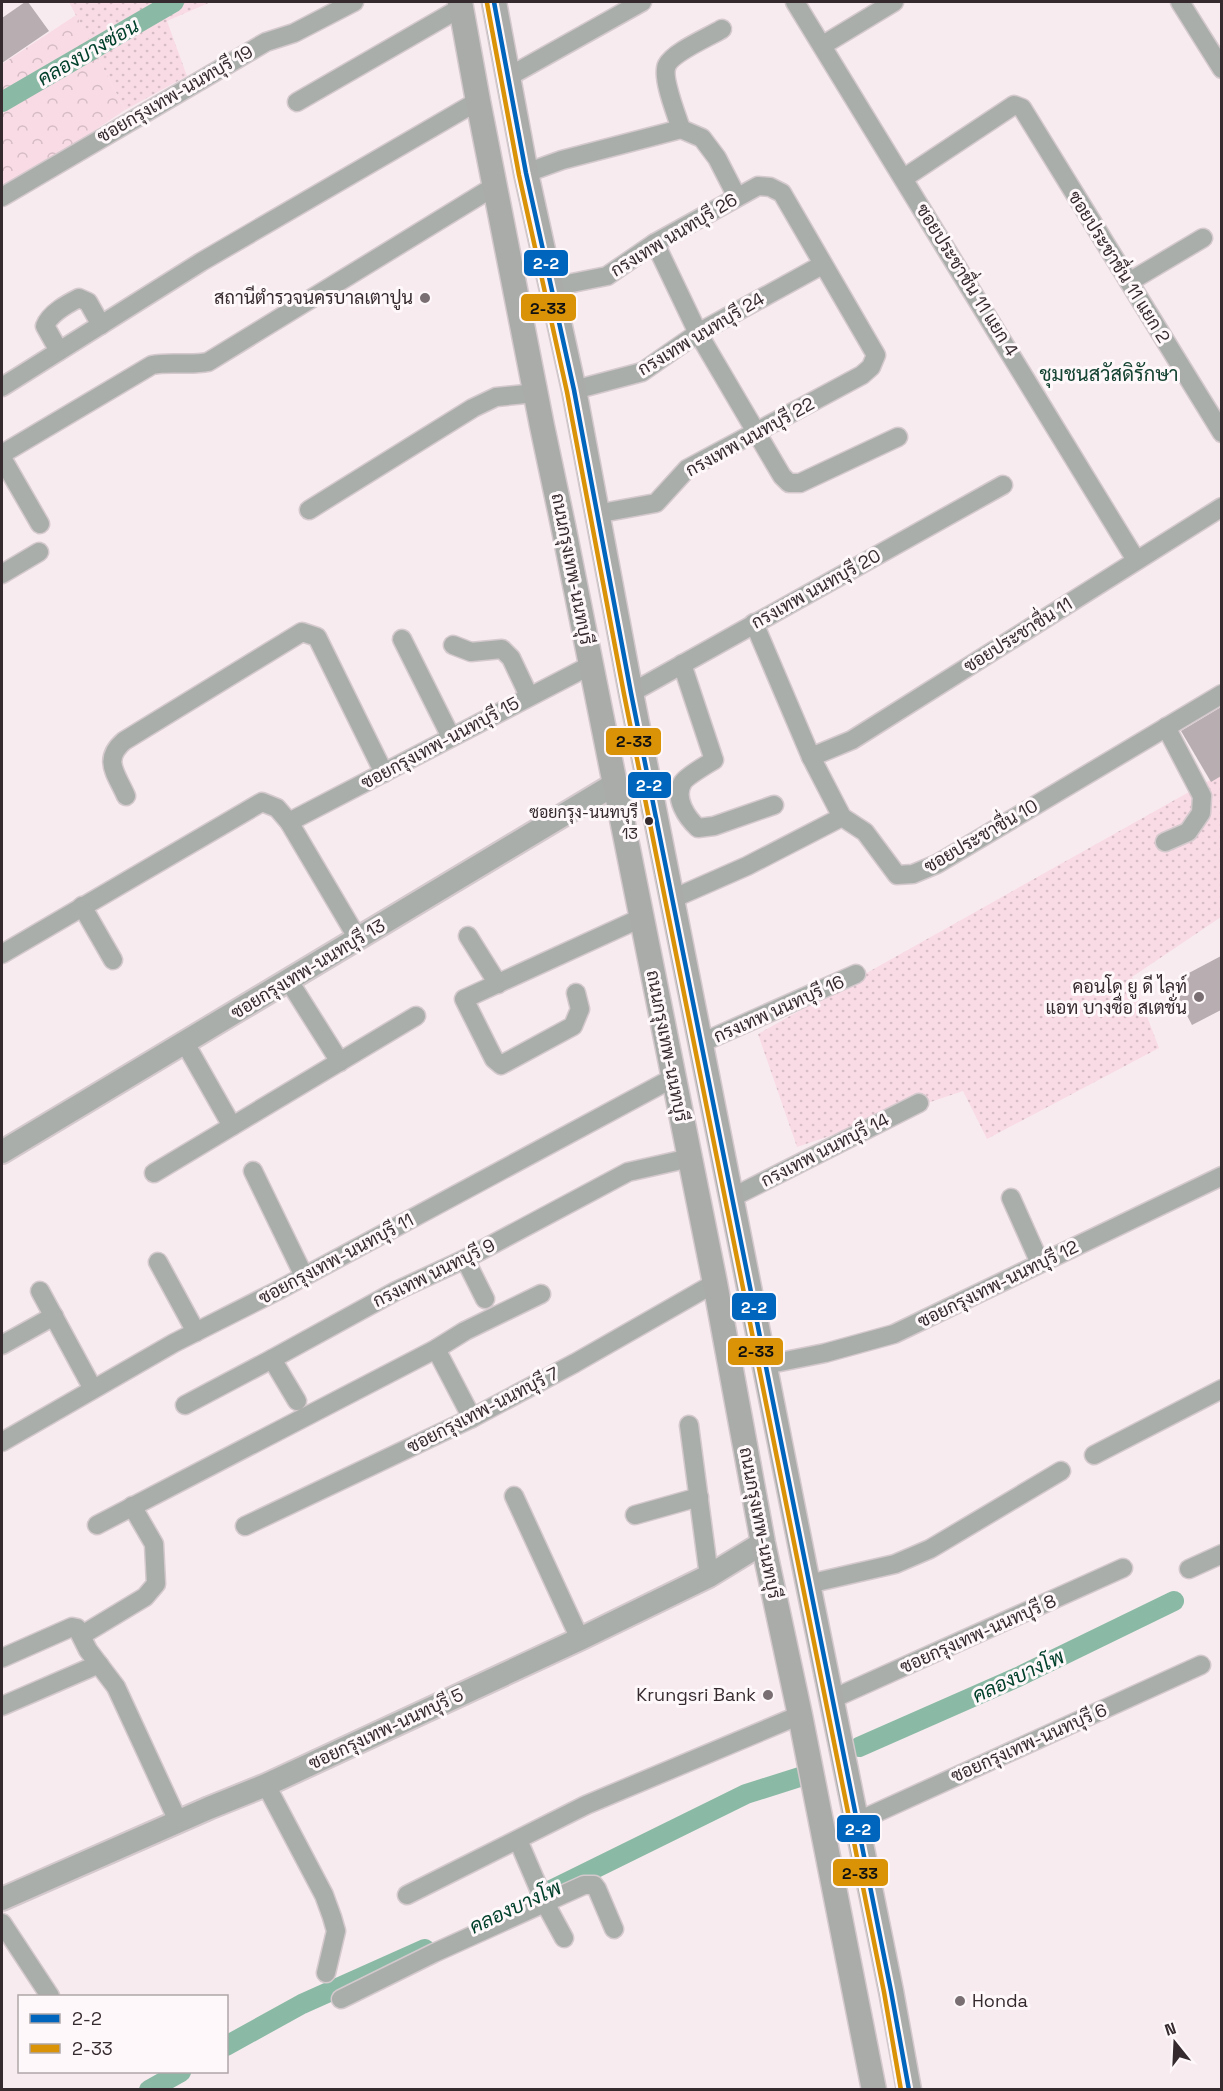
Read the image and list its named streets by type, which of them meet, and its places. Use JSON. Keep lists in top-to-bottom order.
{
  "streets": {
    "main road": ["ถนนกรุงเทพ-นนทบุรี"],
    "street": [
      "ซอยกรุงเทพ-นนทบุรี 19",
      "กรงเทพ นนทบุรี 26",
      "ซอยประชาชื่น 11 แยก 2",
      "ซอยประชาชื่น 11 แยก 4",
      "กรงเทพ นนทบุรี 24",
      "กรงเทพ นนทบุรี 22",
      "กรงเทพ นนทบุรี 20",
      "ซอยประชาชื่น 11",
      "ซอยกรุงเทพ-นนทบุรี 15",
      "ซอยประชาชื่น 10",
      "ซอยกรุงเทพ-นนทบุรี 13",
      "กรงเทพ นนทบุรี 16",
      "กรงเทพ นนทบุรี 14",
      "ซอยกรุงเทพ-นนทบุรี 11",
      "กรงเทพ นนทบุรี 9",
      "ซอยกรุงเทพ-นนทบุรี 12",
      "ซอยกรุงเทพ-นนทบุรี 7",
      "ซอยกรุงเทพ-นนทบุรี 8",
      "ซอยกรุงเทพ-นนทบุรี 5",
      "ซอยกรุงเทพ-นนทบุรี 6"
    ]
  },
  "crossings": [
    ["กรงเทพ นนทบุรี 26", "กรงเทพ นนทบุรี 24"],
    ["กรงเทพ นนทบุรี 26", "กรงเทพ นนทบุรี 22"],
    ["กรงเทพ นนทบุรี 26", "ถนนกรุงเทพ-นนทบุรี"],
    ["ซอยประชาชื่น 11 แยก 2", "ซอยประชาชื่น 11 แยก 4"],
    ["ซอยประชาชื่น 11 แยก 4", "ซอยประชาชื่น 11"],
    ["กรงเทพ นนทบุรี 24", "กรงเทพ นนทบุรี 22"],
    ["กรงเทพ นนทบุรี 24", "ถนนกรุงเทพ-นนทบุรี"],
    ["กรงเทพ นนทบุรี 22", "ถนนกรุงเทพ-นนทบุรี"],
    ["ถนนกรุงเทพ-นนทบุรี", "กรงเทพ นนทบุรี 20"],
    ["ถนนกรุงเทพ-นนทบุรี", "ซอยกรุงเทพ-นนทบุรี 15"],
    ["ถนนกรุงเทพ-นนทบุรี", "ซอยกรุงเทพ-นนทบุรี 13"],
    ["ถนนกรุงเทพ-นนทบุรี", "กรงเทพ นนทบุรี 16"],
    ["ถนนกรุงเทพ-นนทบุรี", "กรงเทพ นนทบุรี 14"],
    ["ถนนกรุงเทพ-นนทบุรี", "ซอยกรุงเทพ-นนทบุรี 11"],
    ["ถนนกรุงเทพ-นนทบุรี", "กรงเทพ นนทบุรี 9"],
    ["ถนนกรุงเทพ-นนทบุรี", "ซอยกรุงเทพ-นนทบุรี 12"],
    ["ถนนกรุงเทพ-นนทบุรี", "ซอยกรุงเทพ-นนทบุรี 7"],
    ["ถนนกรุงเทพ-นนทบุรี", "ซอยกรุงเทพ-นนทบุรี 8"],
    ["ถนนกรุงเทพ-นนทบุรี", "ซอยกรุงเทพ-นนทบุรี 5"],
    ["ถนนกรุงเทพ-นนทบุรี", "ซอยกรุงเทพ-นนทบุรี 6"],
    ["กรงเทพ นนทบุรี 20", "ซอยประชาชื่น 10"],
    ["ซอยประชาชื่น 11", "ซอยประชาชื่น 10"]
  ],
  "districts": ["ชุมชนสวัสดิรักษา"],
  "water": ["คลองบางซ่อน", "คลองบางโพ"],
  "places": [
    "สถานีตำรวจนครบาลเตาปูน",
    "ซอยกรุง-นนทบุรี 13",
    "คอนโด ยู ดี ไลท์ แอท บางซื่อ สเตชั่น",
    "Krungsri Bank",
    "Honda"
  ],
  "lines": ["transit line 2-2", "transit line 2-33"],
  "legend": ["2-2", "2-33"],
  "north": "top"
}
